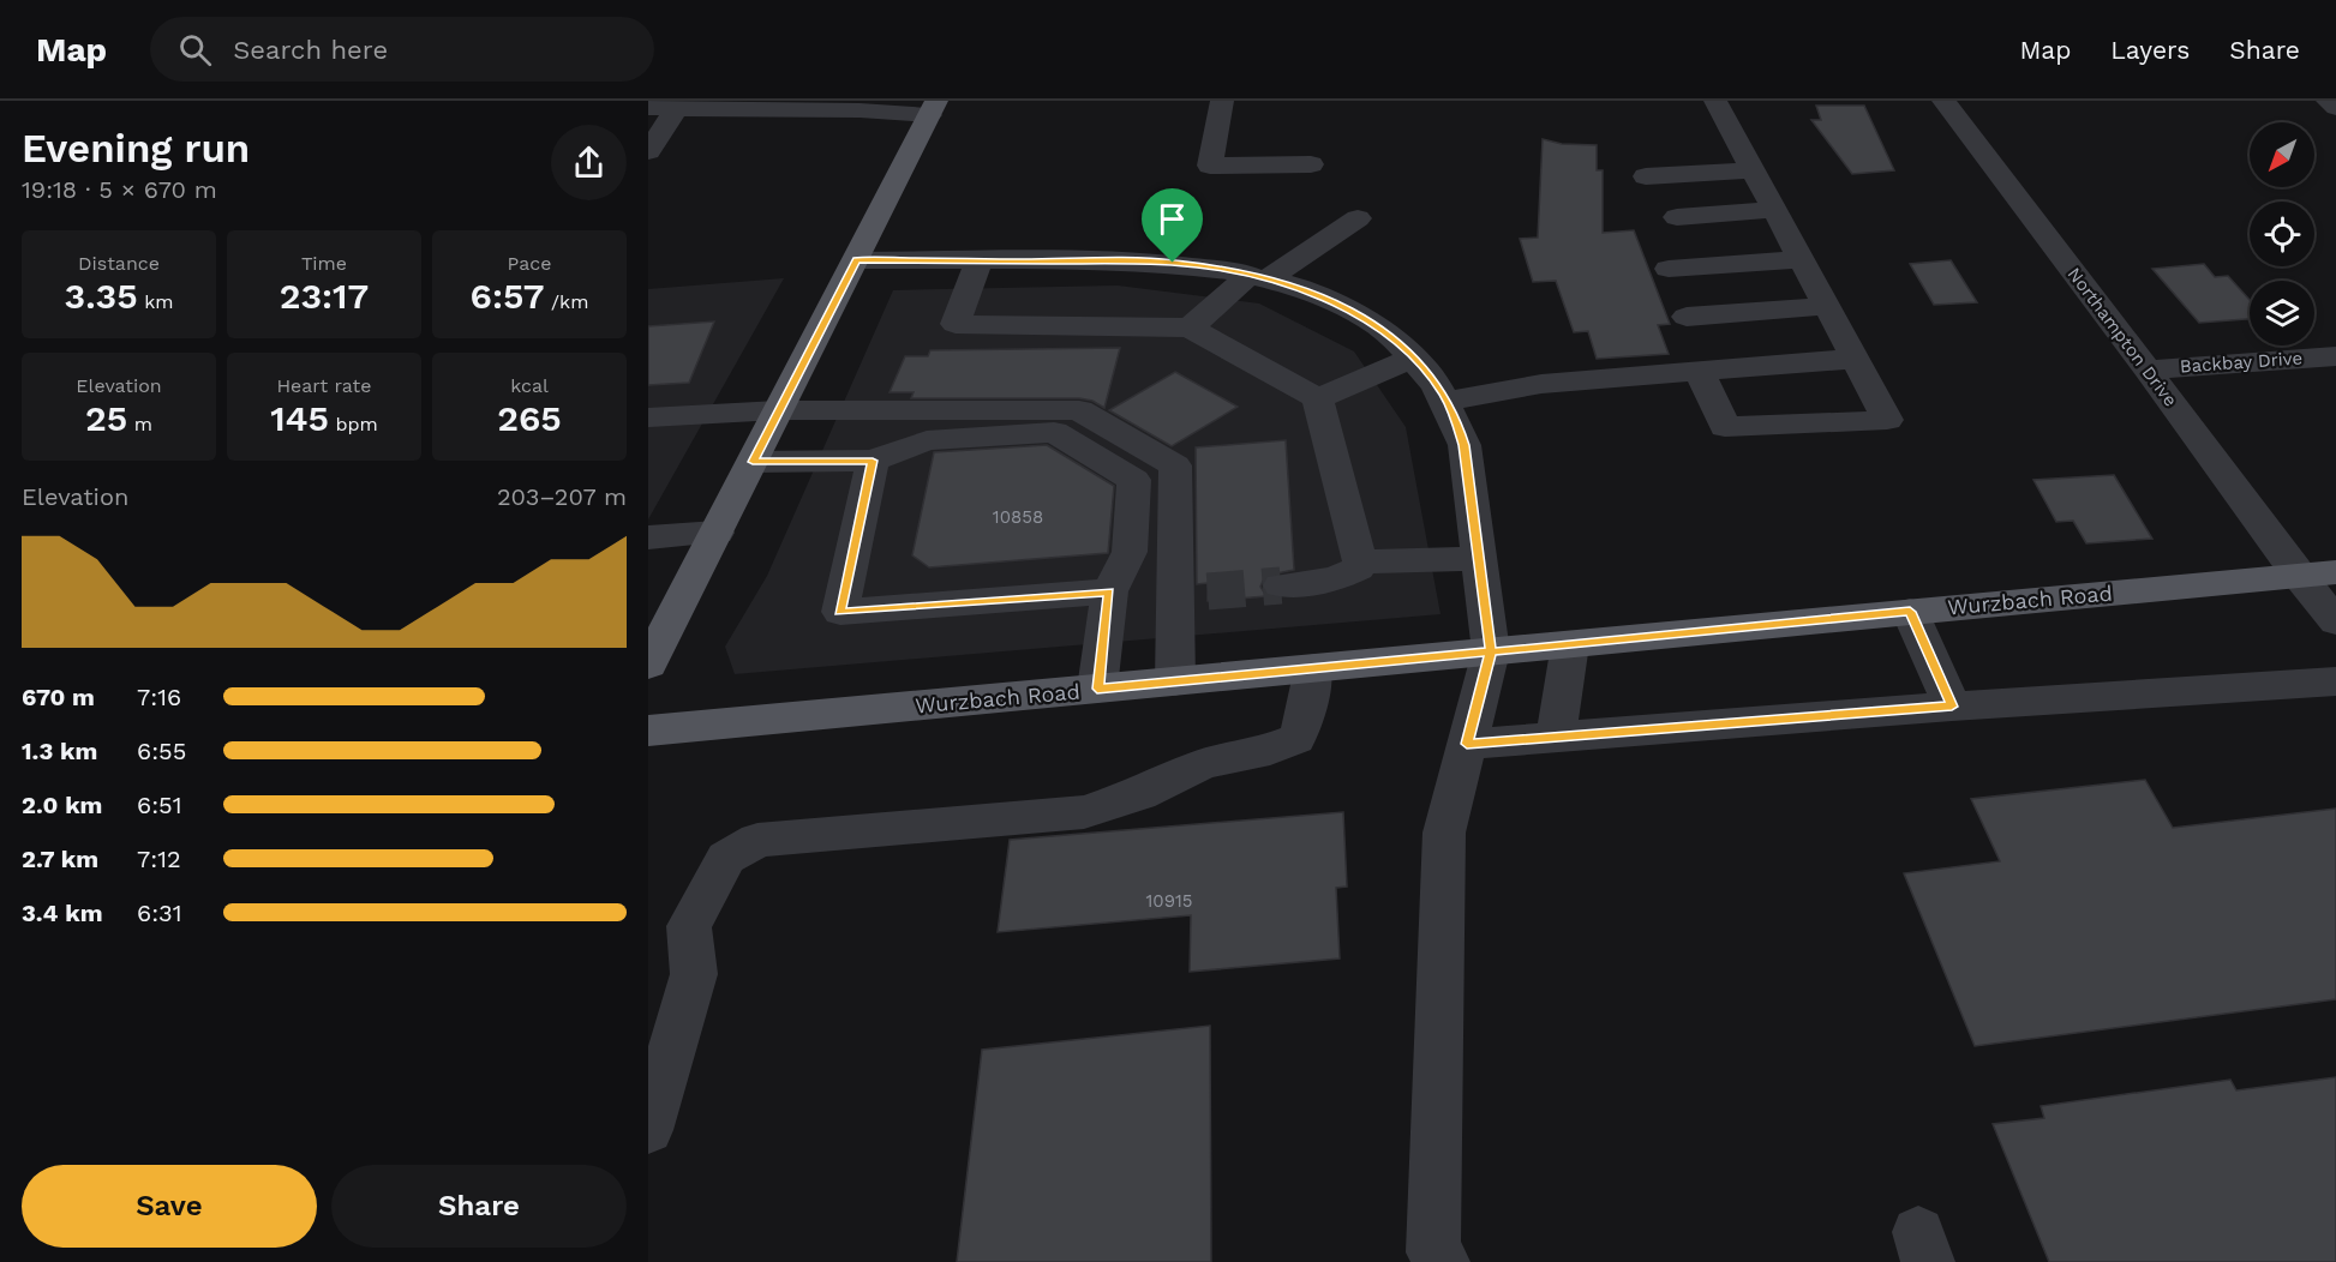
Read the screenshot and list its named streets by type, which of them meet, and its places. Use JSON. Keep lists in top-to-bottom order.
{
  "streets": {
    "main road": ["Wurzbach Road"],
    "street": ["Northampton Drive", "Backbay Drive"]
  },
  "crossings": [
    ["Northampton Drive", "Backbay Drive"],
    ["Northampton Drive", "Wurzbach Road"]
  ],
  "house_numbers": ["10858", "10915"],
  "north": "bottom left",
  "page": {
    "header": "Map",
    "search": "Search here",
    "nav": ["Map", "Layers", "Share"],
    "heading": ["Evening run", "19:18 · 5 × 670 m"],
    "stats": [
      ["Distance", "3.35 km"],
      ["Time", "23:17"],
      ["Pace", "6:57 /km"],
      ["Elevation", "25 m"],
      ["Heart rate", "145 bpm"],
      ["kcal", "265"]
    ],
    "chart": ["Elevation", "203–207 m"],
    "list": [
      {
        "name": "670 m",
        "note": "7:16"
      },
      {
        "name": "1.3 km",
        "note": "6:55"
      },
      {
        "name": "2.0 km",
        "note": "6:51"
      },
      {
        "name": "2.7 km",
        "note": "7:12"
      },
      {
        "name": "3.4 km",
        "note": "6:31"
      }
    ],
    "buttons": ["Save", "Share"]
  }
}
